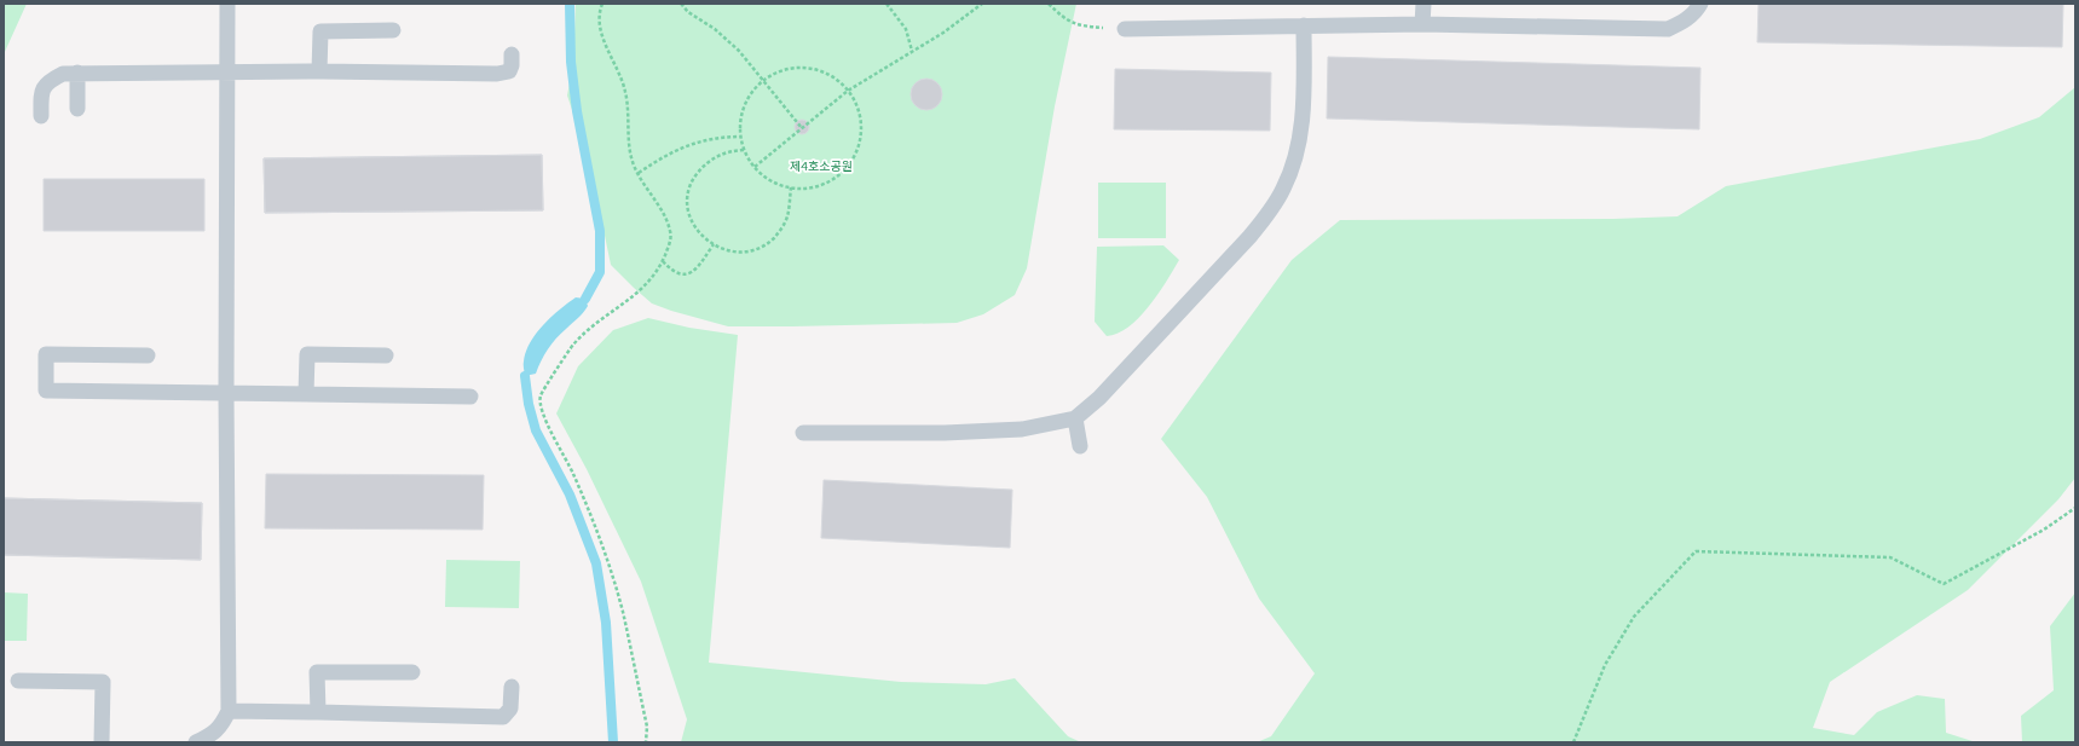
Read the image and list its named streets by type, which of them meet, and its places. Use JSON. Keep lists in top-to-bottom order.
{
  "parks": ["제4호소공원"]
}
